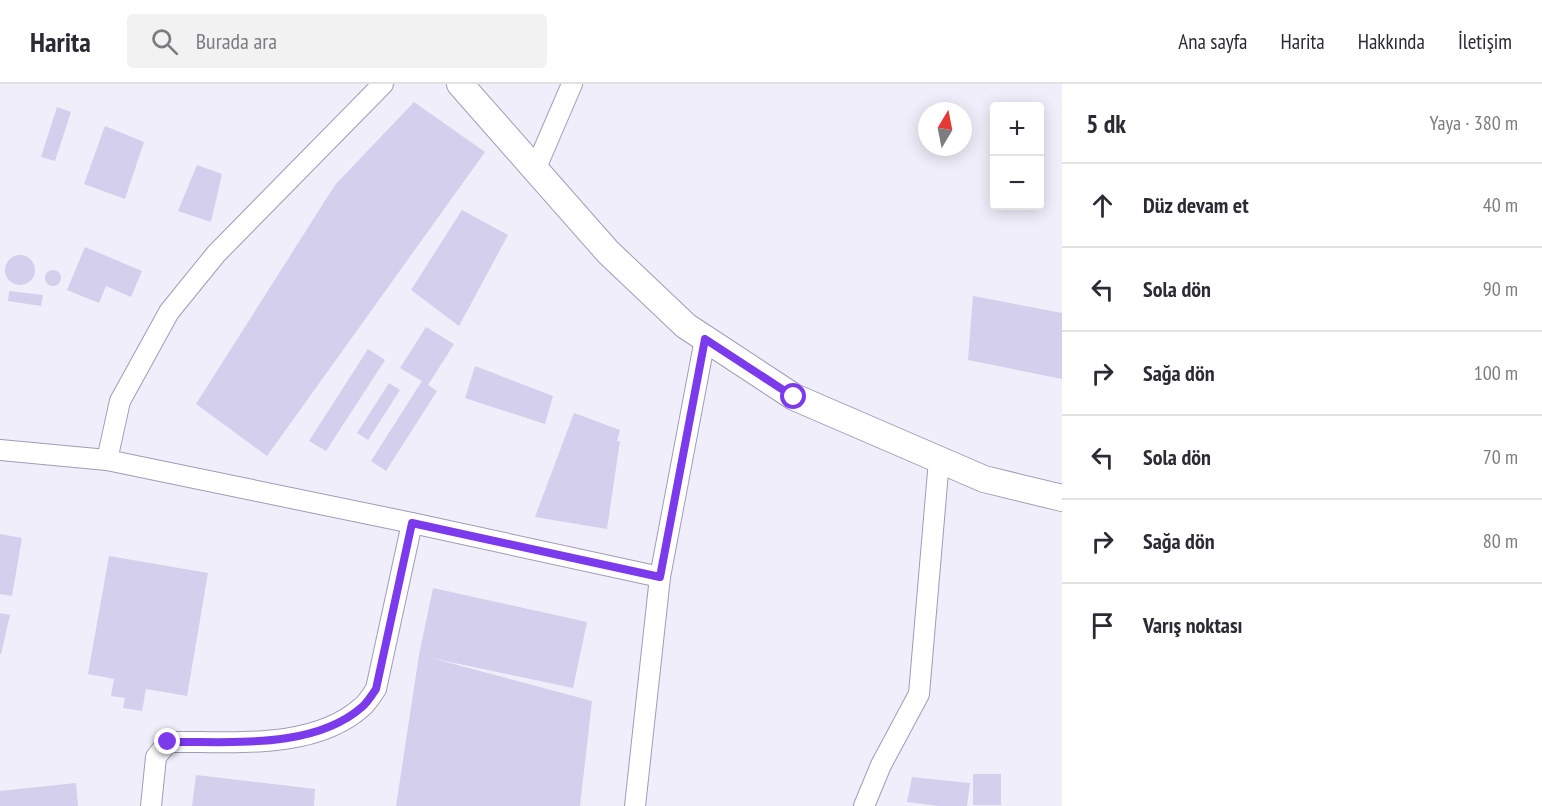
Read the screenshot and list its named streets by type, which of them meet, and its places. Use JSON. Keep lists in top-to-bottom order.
{
  "north": "top",
  "page": {
    "header": "Harita",
    "search": "Burada ara",
    "nav": [
      "Ana sayfa",
      "Harita",
      "Hakkında",
      "İletişim"
    ],
    "heading": ["5 dk", "Yaya · 380 m"],
    "map_buttons": ["+", "−"],
    "list": [
      ["Düz devam et", "40 m"],
      ["Sola dön", "90 m"],
      ["Sağa dön", "100 m"],
      ["Sola dön", "70 m"],
      ["Sağa dön", "80 m"],
      "Varış noktası"
    ]
  }
}
